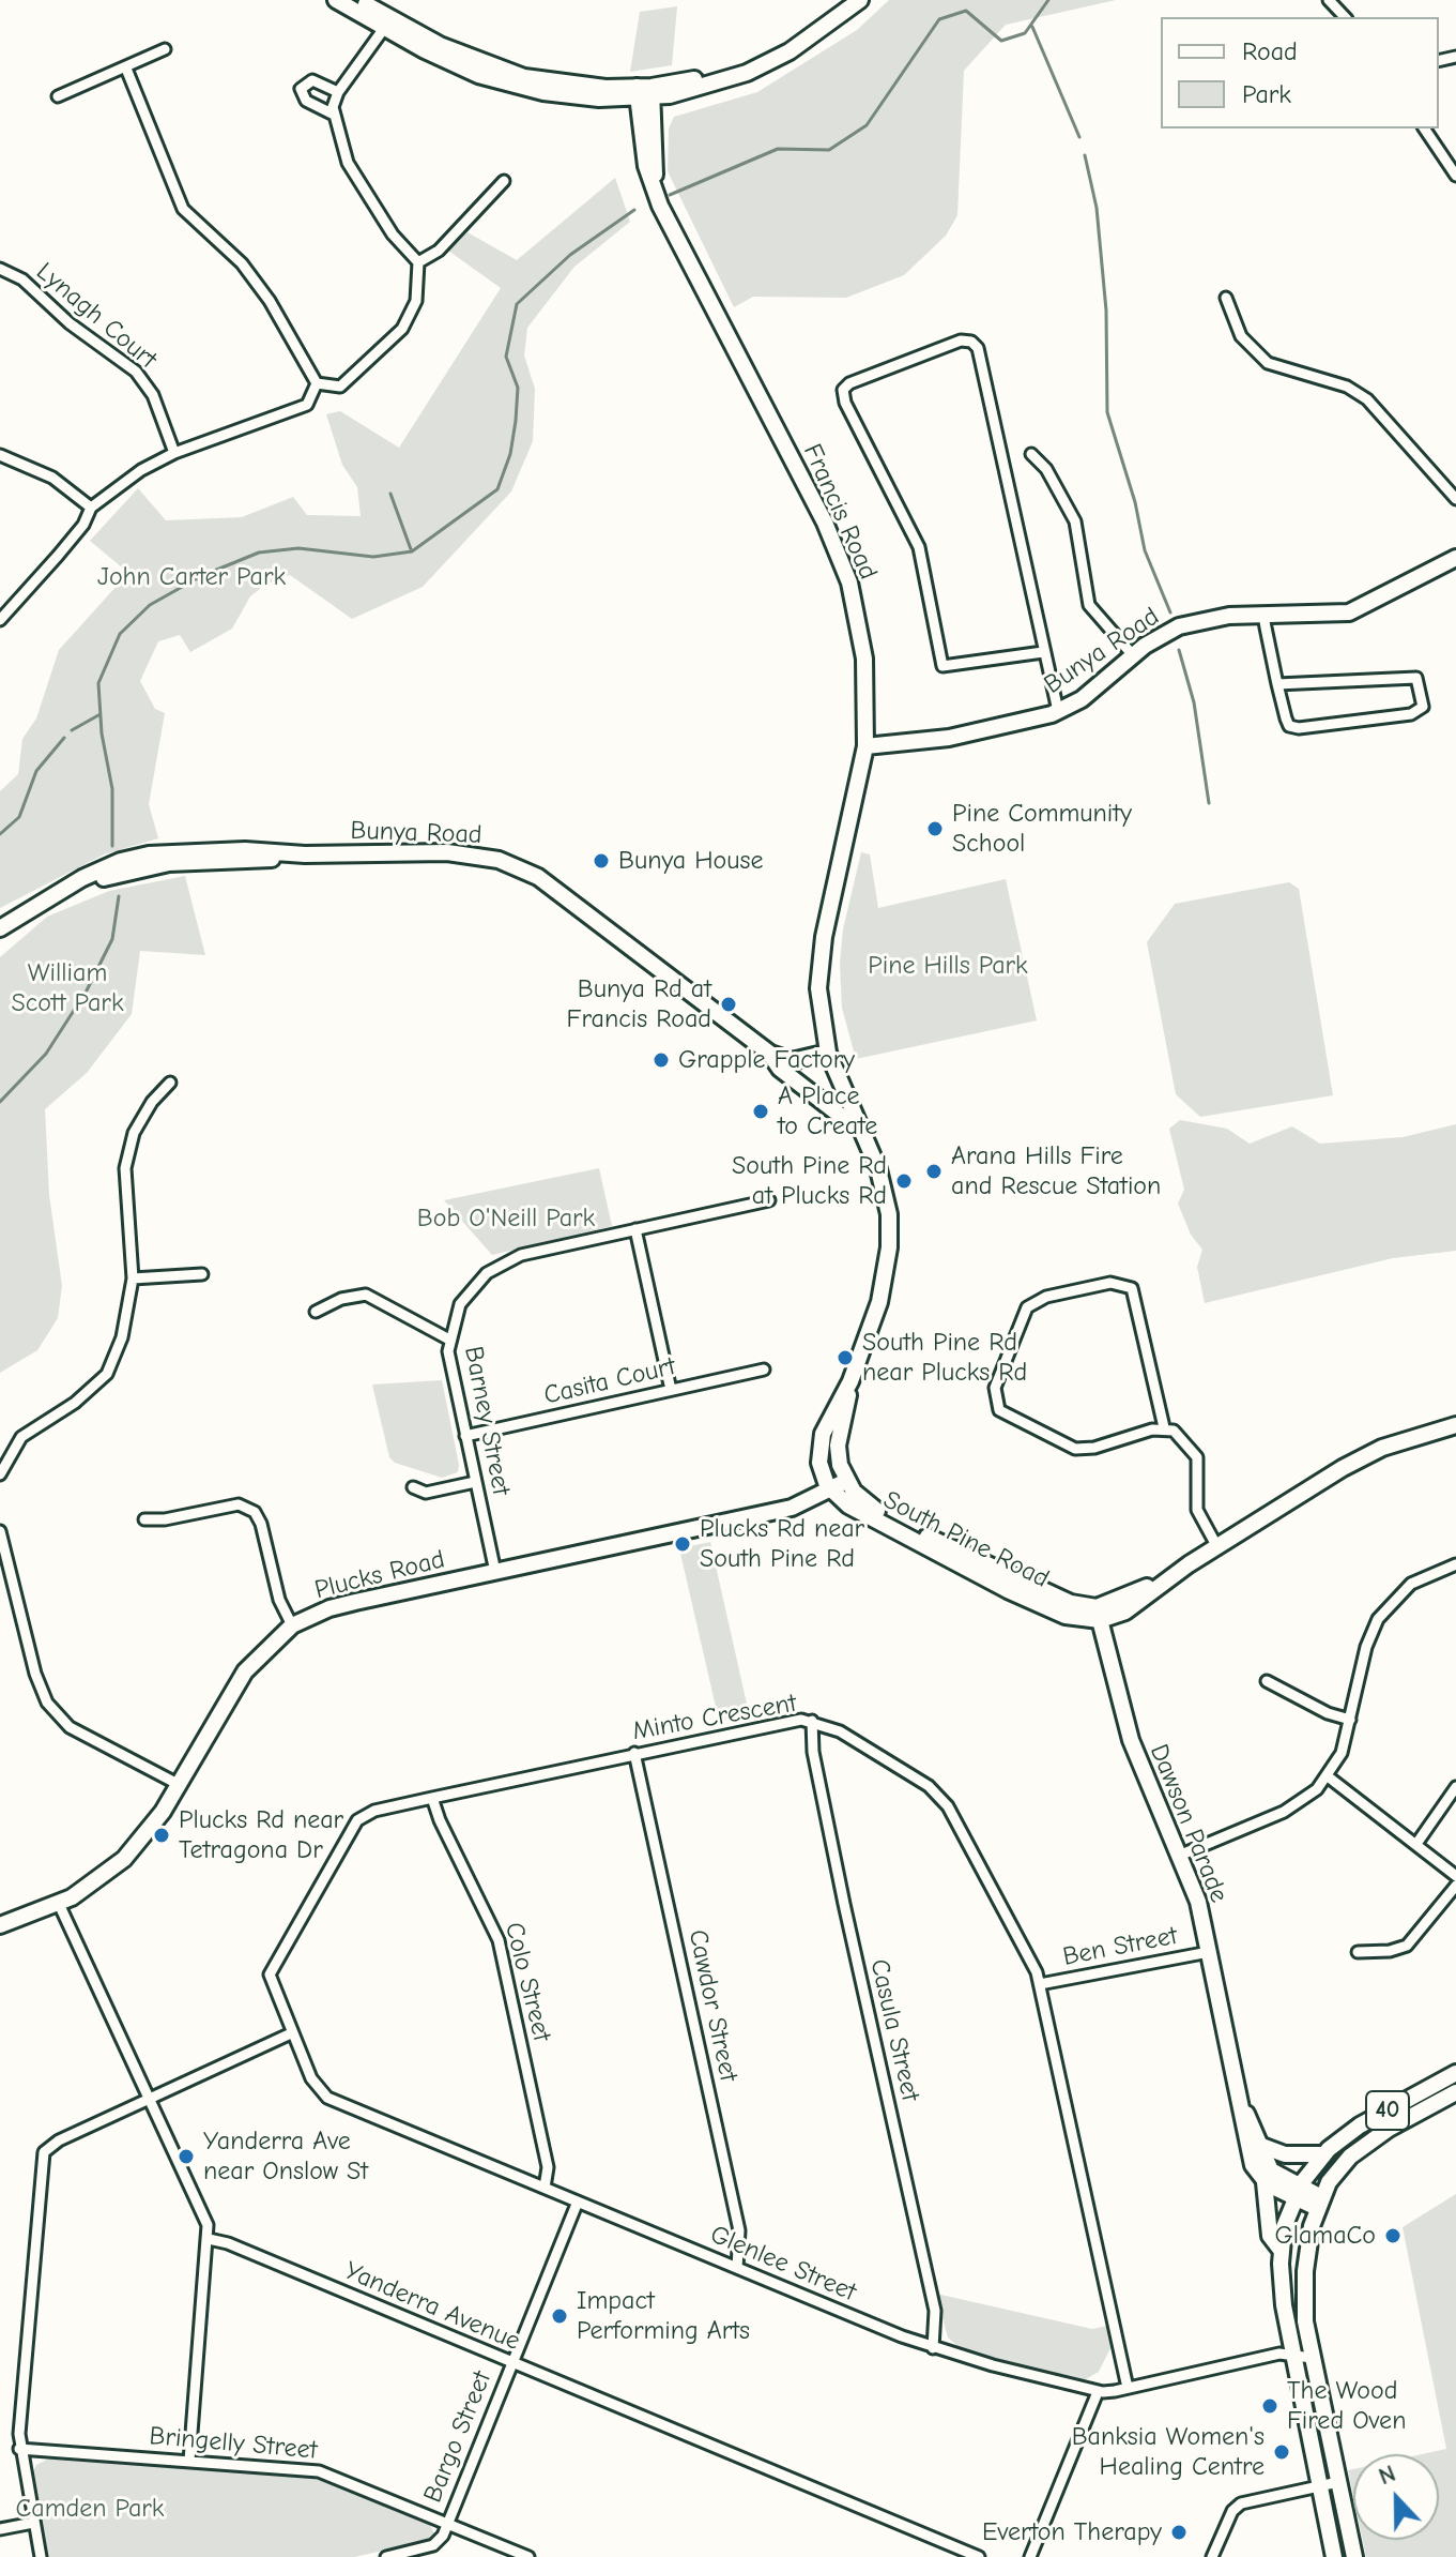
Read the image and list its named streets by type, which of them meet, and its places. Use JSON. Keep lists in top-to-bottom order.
{
  "streets": {
    "street": [
      "Lynagh Court",
      "Francis Road",
      "Bunya Road",
      "Casita Court",
      "Barney Street",
      "South Pine Road",
      "Plucks Road",
      "Minto Crescent",
      "Dawson Parade",
      "Ben Street",
      "Colo Street",
      "Cawdor Street",
      "Casula Street",
      "40",
      "Glenlee Street",
      "Yanderra Avenue",
      "Bargo Street",
      "Bringelly Street"
    ]
  },
  "crossings": [
    ["Francis Road", "Bunya Road"],
    ["Casita Court", "Barney Street"],
    ["Barney Street", "Plucks Road"],
    ["South Pine Road", "Plucks Road"],
    ["South Pine Road", "Dawson Parade"],
    ["Minto Crescent", "Ben Street"],
    ["Minto Crescent", "Colo Street"],
    ["Minto Crescent", "Cawdor Street"],
    ["Minto Crescent", "Casula Street"],
    ["Minto Crescent", "Glenlee Street"],
    ["Dawson Parade", "Ben Street"],
    ["Dawson Parade", "40"],
    ["Colo Street", "Glenlee Street"],
    ["Cawdor Street", "Glenlee Street"],
    ["Casula Street", "Glenlee Street"],
    ["40", "Glenlee Street"],
    ["Glenlee Street", "Bargo Street"],
    ["Yanderra Avenue", "Bargo Street"],
    ["Bargo Street", "Bringelly Street"]
  ],
  "parks": [
    "John Carter Park",
    "Pine Hills Park",
    "William Scott Park",
    "Bob O'Neill Park",
    "Camden Park"
  ],
  "places": [
    "Pine Community School",
    "Bunya House",
    "Bunya Rd at Francis Road",
    "Grapple Factory",
    "A Place to Create",
    "Arana Hills Fire and Rescue Station",
    "South Pine Rd at Plucks Rd",
    "South Pine Rd near Plucks Rd",
    "Plucks Rd near South Pine Rd",
    "Plucks Rd near Tetragona Dr",
    "Yanderra Ave near Onslow St",
    "GlamaCo",
    "Impact Performing Arts",
    "The Wood Fired Oven",
    "Banksia Women's Healing Centre",
    "Everton Therapy"
  ],
  "legend": ["Road", "Park"],
  "north": "top"
}
